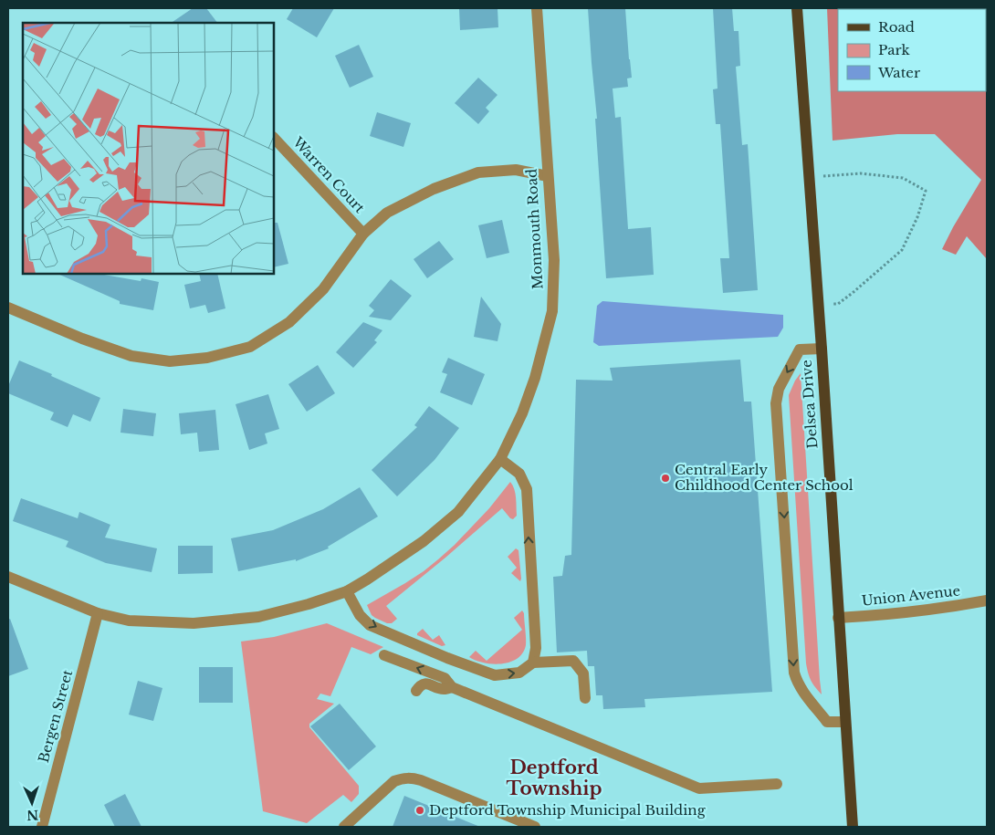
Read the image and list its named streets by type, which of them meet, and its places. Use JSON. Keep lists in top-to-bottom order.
{
  "streets": {
    "main road": ["Delsea Drive"],
    "street": [
      "Warren Court",
      "Monmouth Road",
      "Union Avenue",
      "Bergen Street"
    ]
  },
  "crossings": [
    ["Monmouth Road", "Bergen Street"],
    ["Delsea Drive", "Union Avenue"]
  ],
  "districts": ["Deptford Township"],
  "places": ["Central Early Childhood Center School", "Deptford Township Municipal Building"],
  "legend": ["Road", "Park", "Water"],
  "north": "bottom"
}
